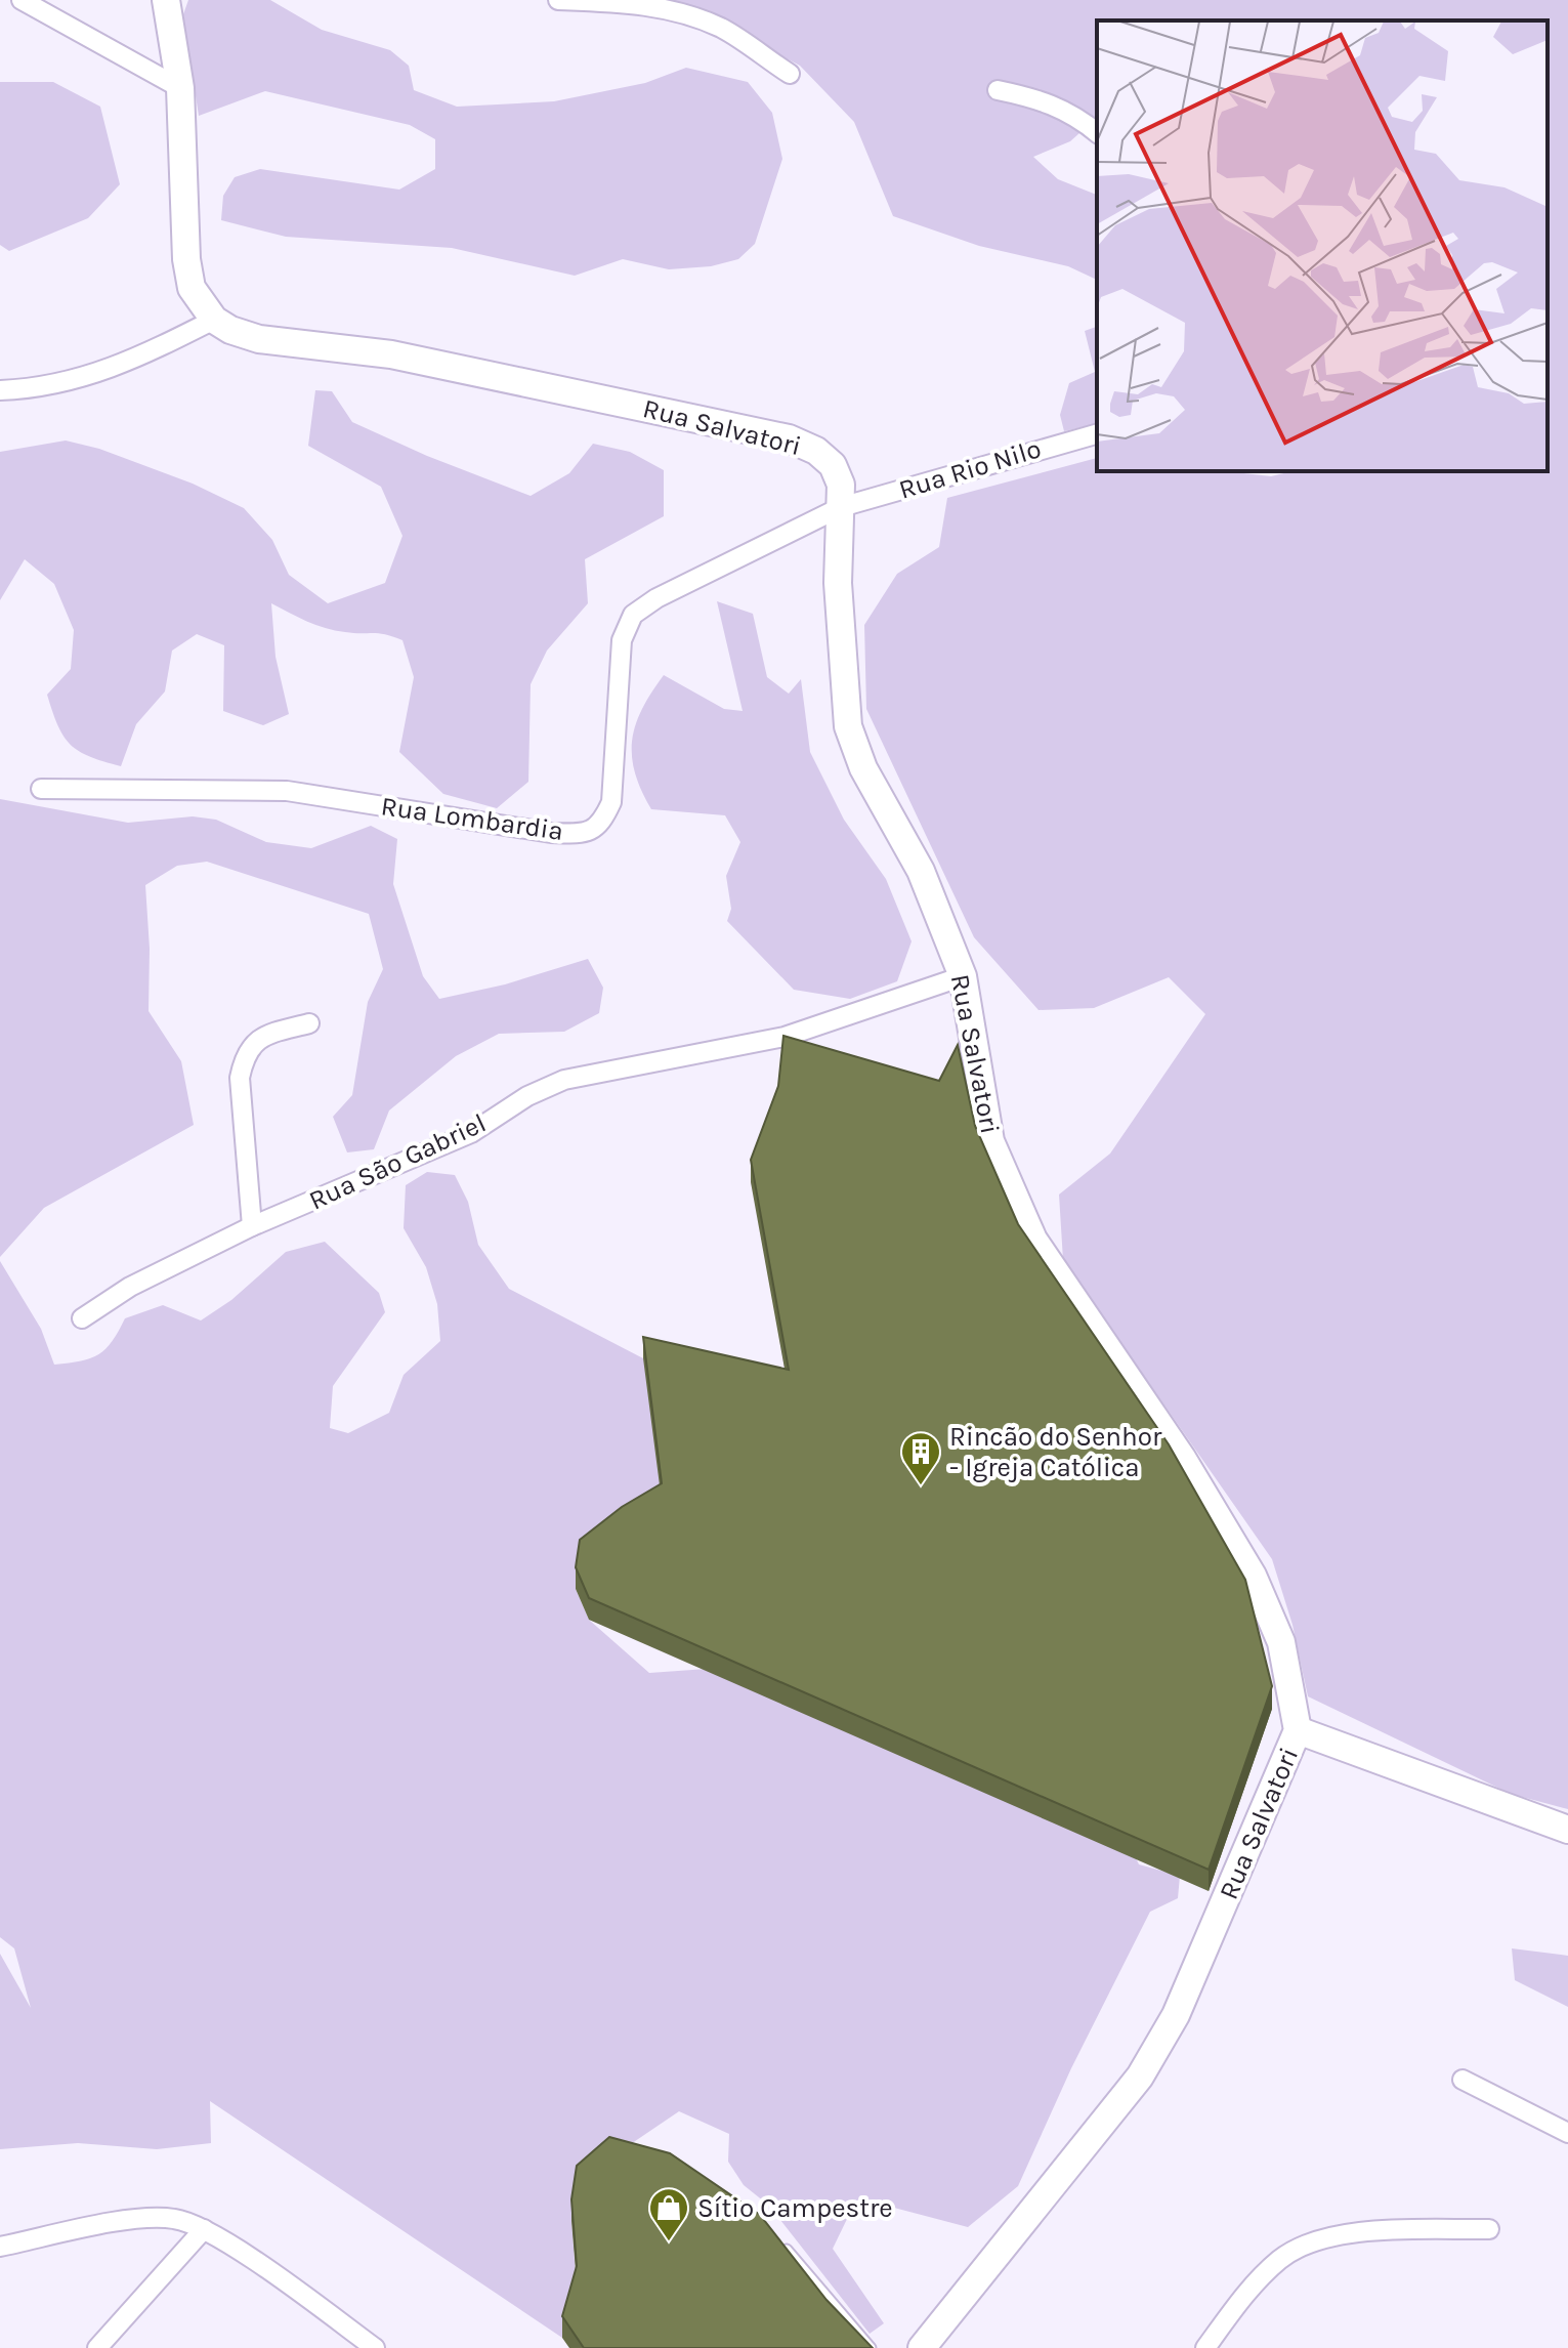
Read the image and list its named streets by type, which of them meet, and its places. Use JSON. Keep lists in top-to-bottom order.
{
  "streets": {
    "street": [
      "Rua Salvatori",
      "Rua Rio Nilo",
      "Rua Lombardia",
      "Rua São Gabriel"
    ]
  },
  "crossings": [
    ["Rua Salvatori", "Rua Rio Nilo"],
    ["Rua Salvatori", "Rua Lombardia"],
    ["Rua Salvatori", "Rua São Gabriel"],
    ["Rua Rio Nilo", "Rua Lombardia"]
  ],
  "places": {
    "building": ["Rincão do Senhor - Igreja Católica"],
    "shop": ["Sítio Campestre"]
  }
}
